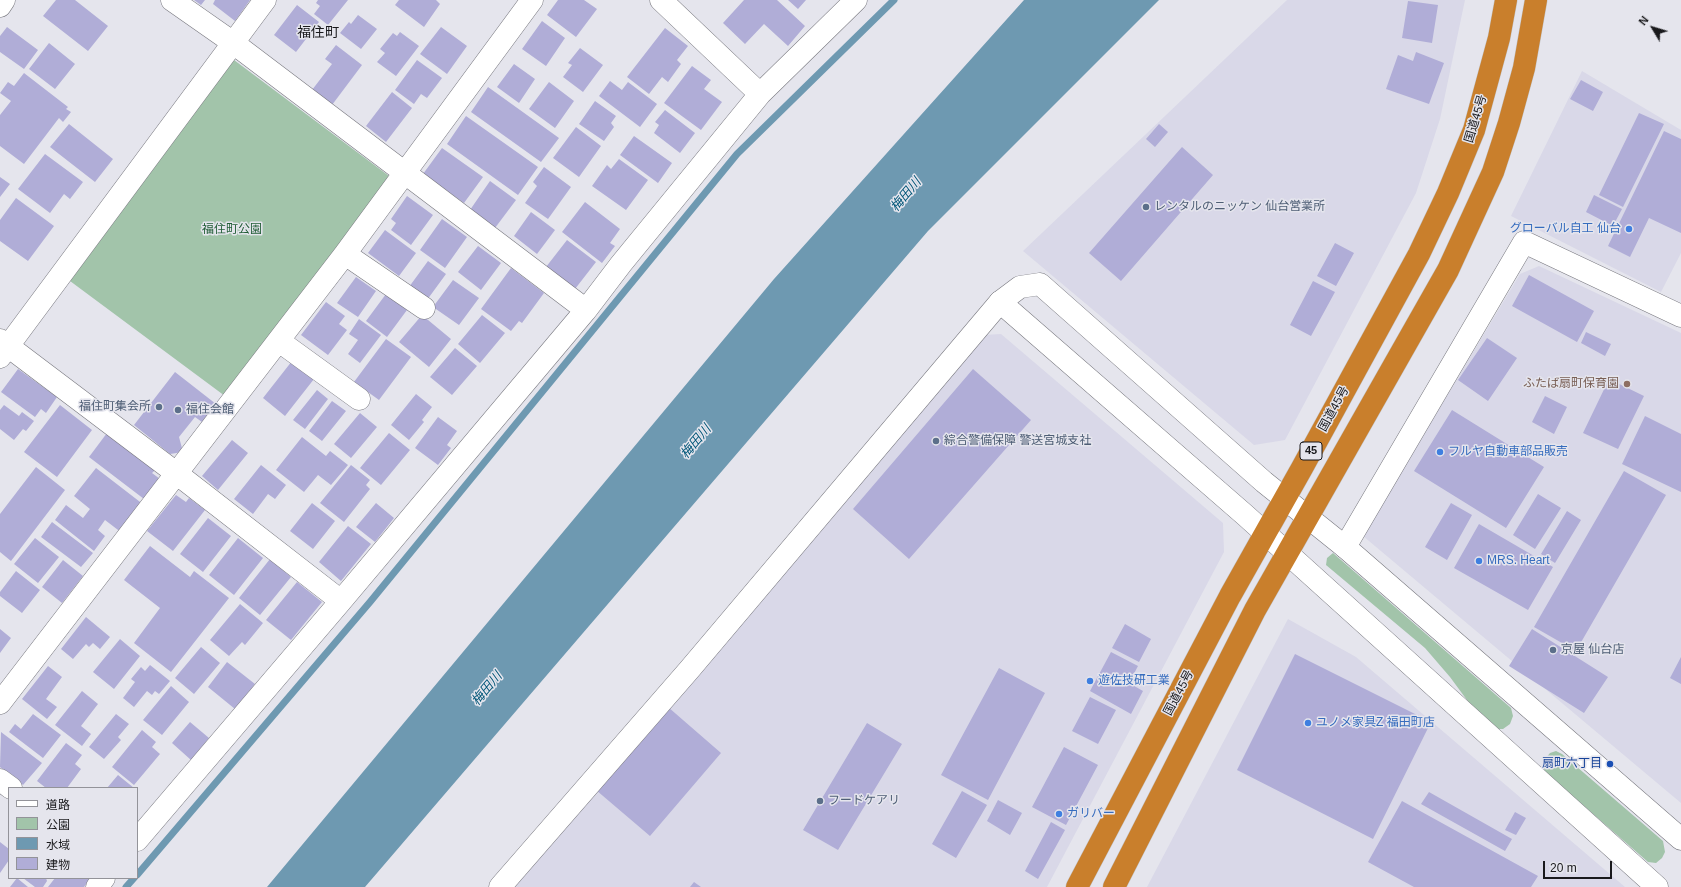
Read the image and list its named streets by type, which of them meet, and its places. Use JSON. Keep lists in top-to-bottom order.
{
  "streets": {
    "highway": ["国道45号", "45"]
  },
  "districts": ["福住町"],
  "water": ["梅田川"],
  "parks": ["福住町公園"],
  "places": [
    "レンタルのニッケン 仙台営業所",
    "グローバル自工 仙台",
    "ふたば扇町保育園",
    "福住町集会所",
    "福住会館",
    "綜合警備保障 警送宮城支社",
    "フルヤ自動車部品販売",
    "MRS. Heart",
    "京屋 仙台店",
    "遊佐技研工業",
    "ユノメ家具Z 福田町店",
    "扇町六丁目",
    "フードケアリ",
    "ガリバー"
  ],
  "legend": [
    "道路",
    "公園",
    "水域",
    "建物"
  ],
  "scale_bar": "20 m",
  "north": "top left"
}
